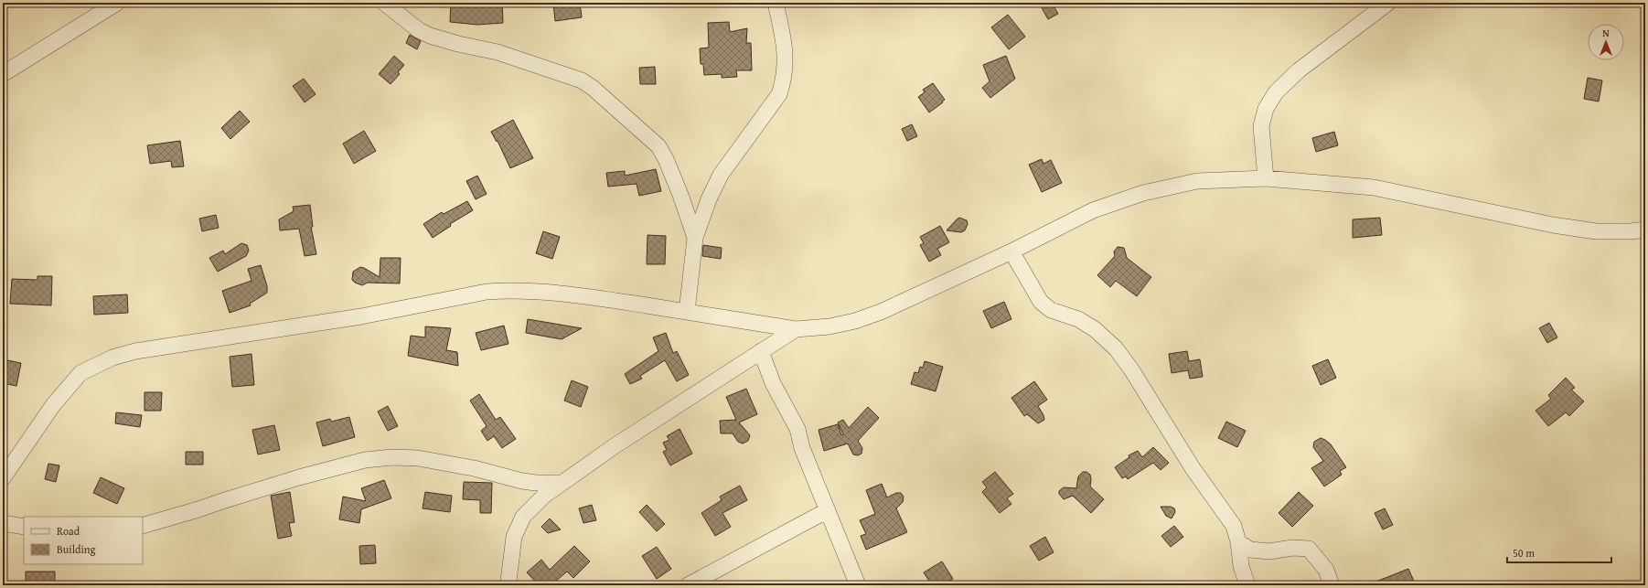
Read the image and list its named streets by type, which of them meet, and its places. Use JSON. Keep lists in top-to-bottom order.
{
  "legend": ["Road", "Building"],
  "scale_bar": "50 m",
  "north": "top"
}
